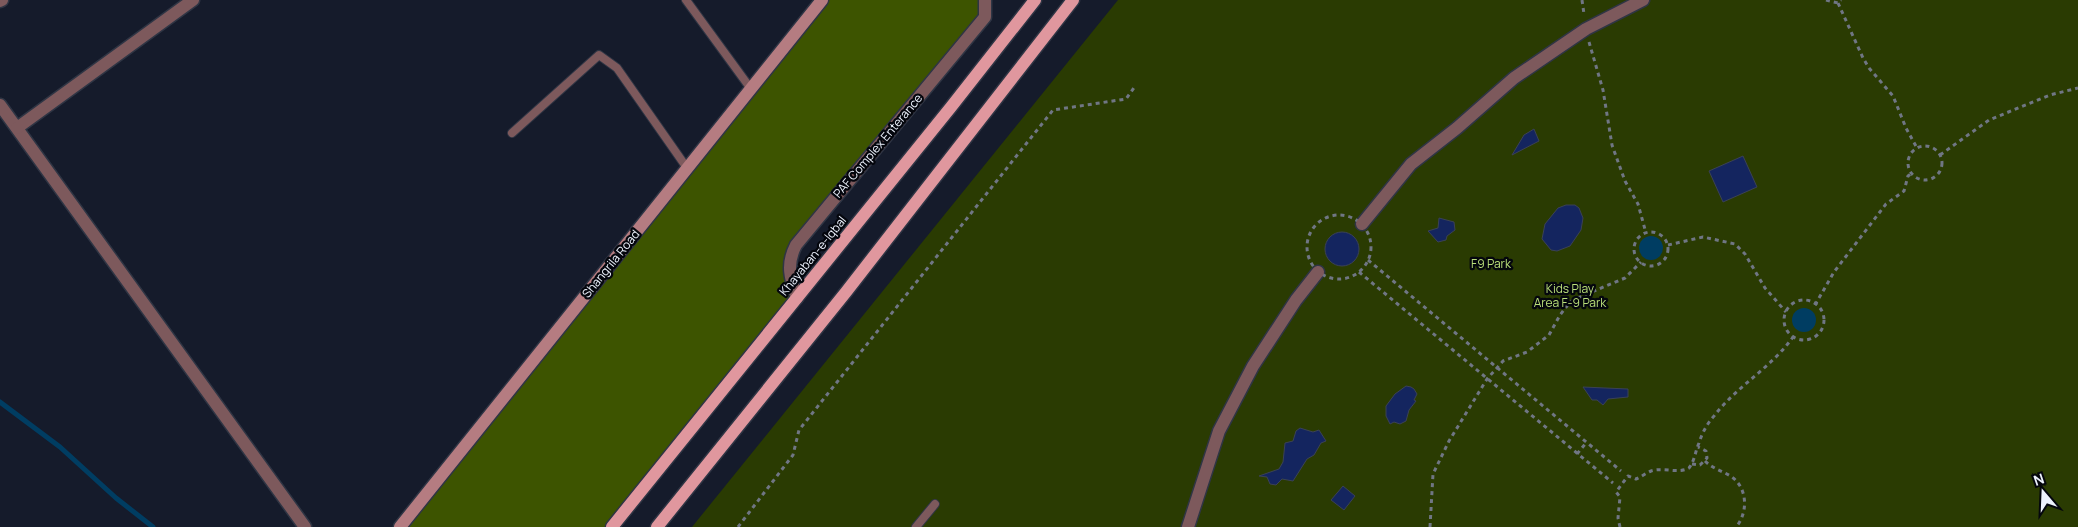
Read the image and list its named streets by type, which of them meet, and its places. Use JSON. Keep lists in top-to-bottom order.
{
  "streets": {
    "main road": ["Khayaban-e-Iqbal"],
    "street": ["PAF Complex Enterance", "Shangrila Road"]
  },
  "crossings": [
    ["PAF Complex Enterance", "Khayaban-e-Iqbal"]
  ],
  "parks": ["F9 Park", "Kids Play Area F-9 Park"],
  "north": "top"
}
